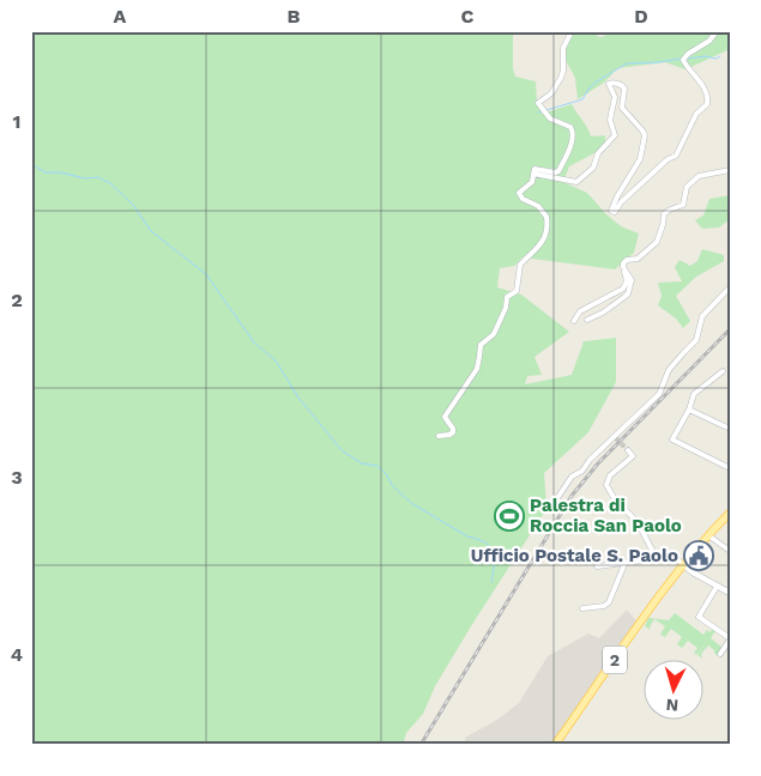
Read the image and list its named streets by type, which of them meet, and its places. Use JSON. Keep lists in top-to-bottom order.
{
  "streets": {
    "main road": ["2"]
  },
  "places": {
    "sports": ["Palestra di Roccia San Paolo"],
    "public building": ["Ufficio Postale S. Paolo"]
  },
  "north": "bottom",
  "grid": {
    "columns": [
      "A",
      "B",
      "C",
      "D"
    ],
    "rows": [
      "1",
      "2",
      "3",
      "4"
    ]
  }
}
